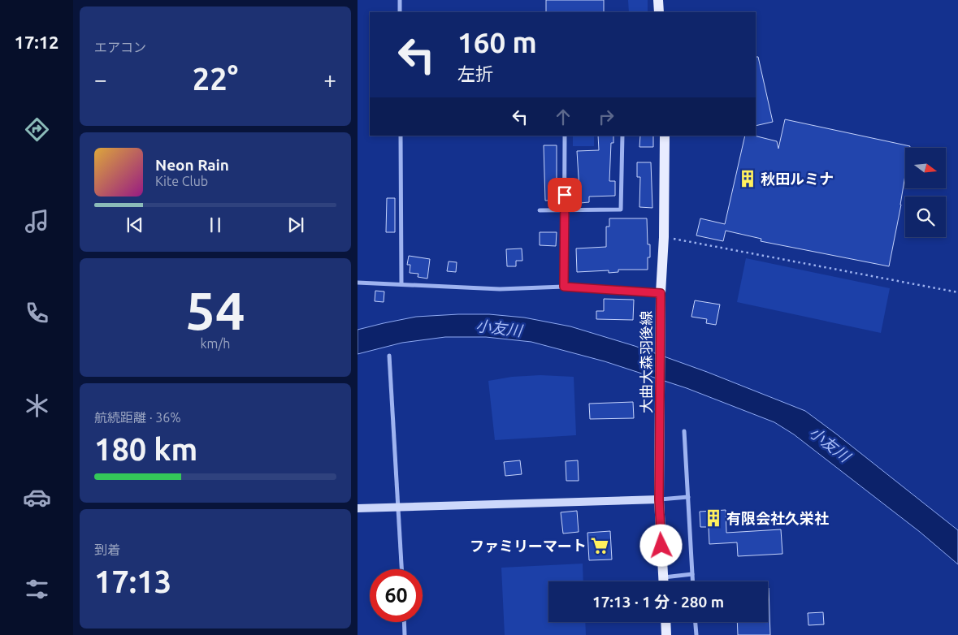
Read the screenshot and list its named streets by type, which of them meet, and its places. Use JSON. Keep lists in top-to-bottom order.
{
  "streets": {
    "main road": ["大曲大森羽後線"]
  },
  "water": ["小友川"],
  "places": {
    "building": ["秋田ルミナ", "有限会社久栄社"],
    "supermarket": ["ファミリーマート"]
  },
  "north": "right",
  "page": {
    "tabs": "17:12",
    "tile": [
      "エアコン",
      ["54", "km/h"],
      ["航続距離 · 36%", "180 km"],
      ["到着", "17:13"]
    ],
    "turn": ["160 m", "左折"],
    "heat": ["−", "22°", "+"],
    "song": ["Neon Rain", "Kite Club"],
    "limit": "60",
    "trip": "17:13 · 1 分 · 280 m"
  }
}
